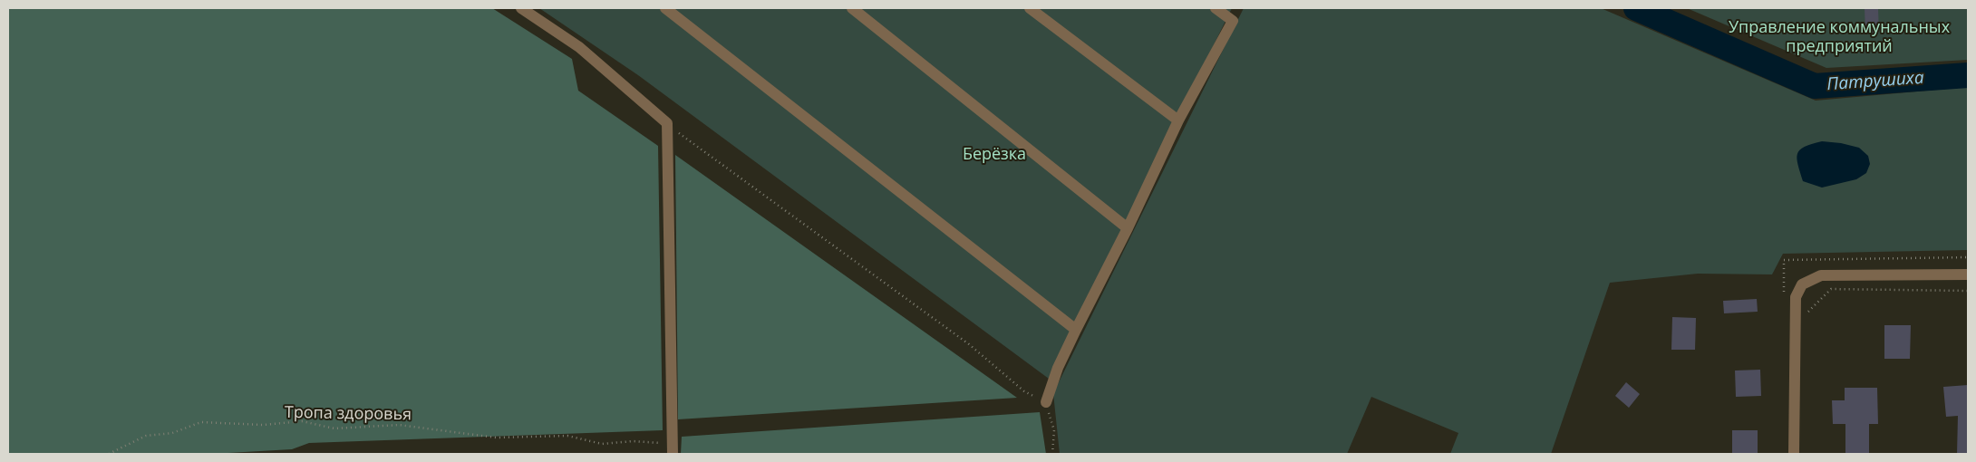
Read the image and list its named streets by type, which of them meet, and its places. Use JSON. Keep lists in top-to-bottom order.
{
  "streets": {
    "path": ["Тропа здоровья"]
  },
  "water": ["Патрушиха"],
  "parks": ["Управление коммунальных предприятий", "Берёзка"]
}
